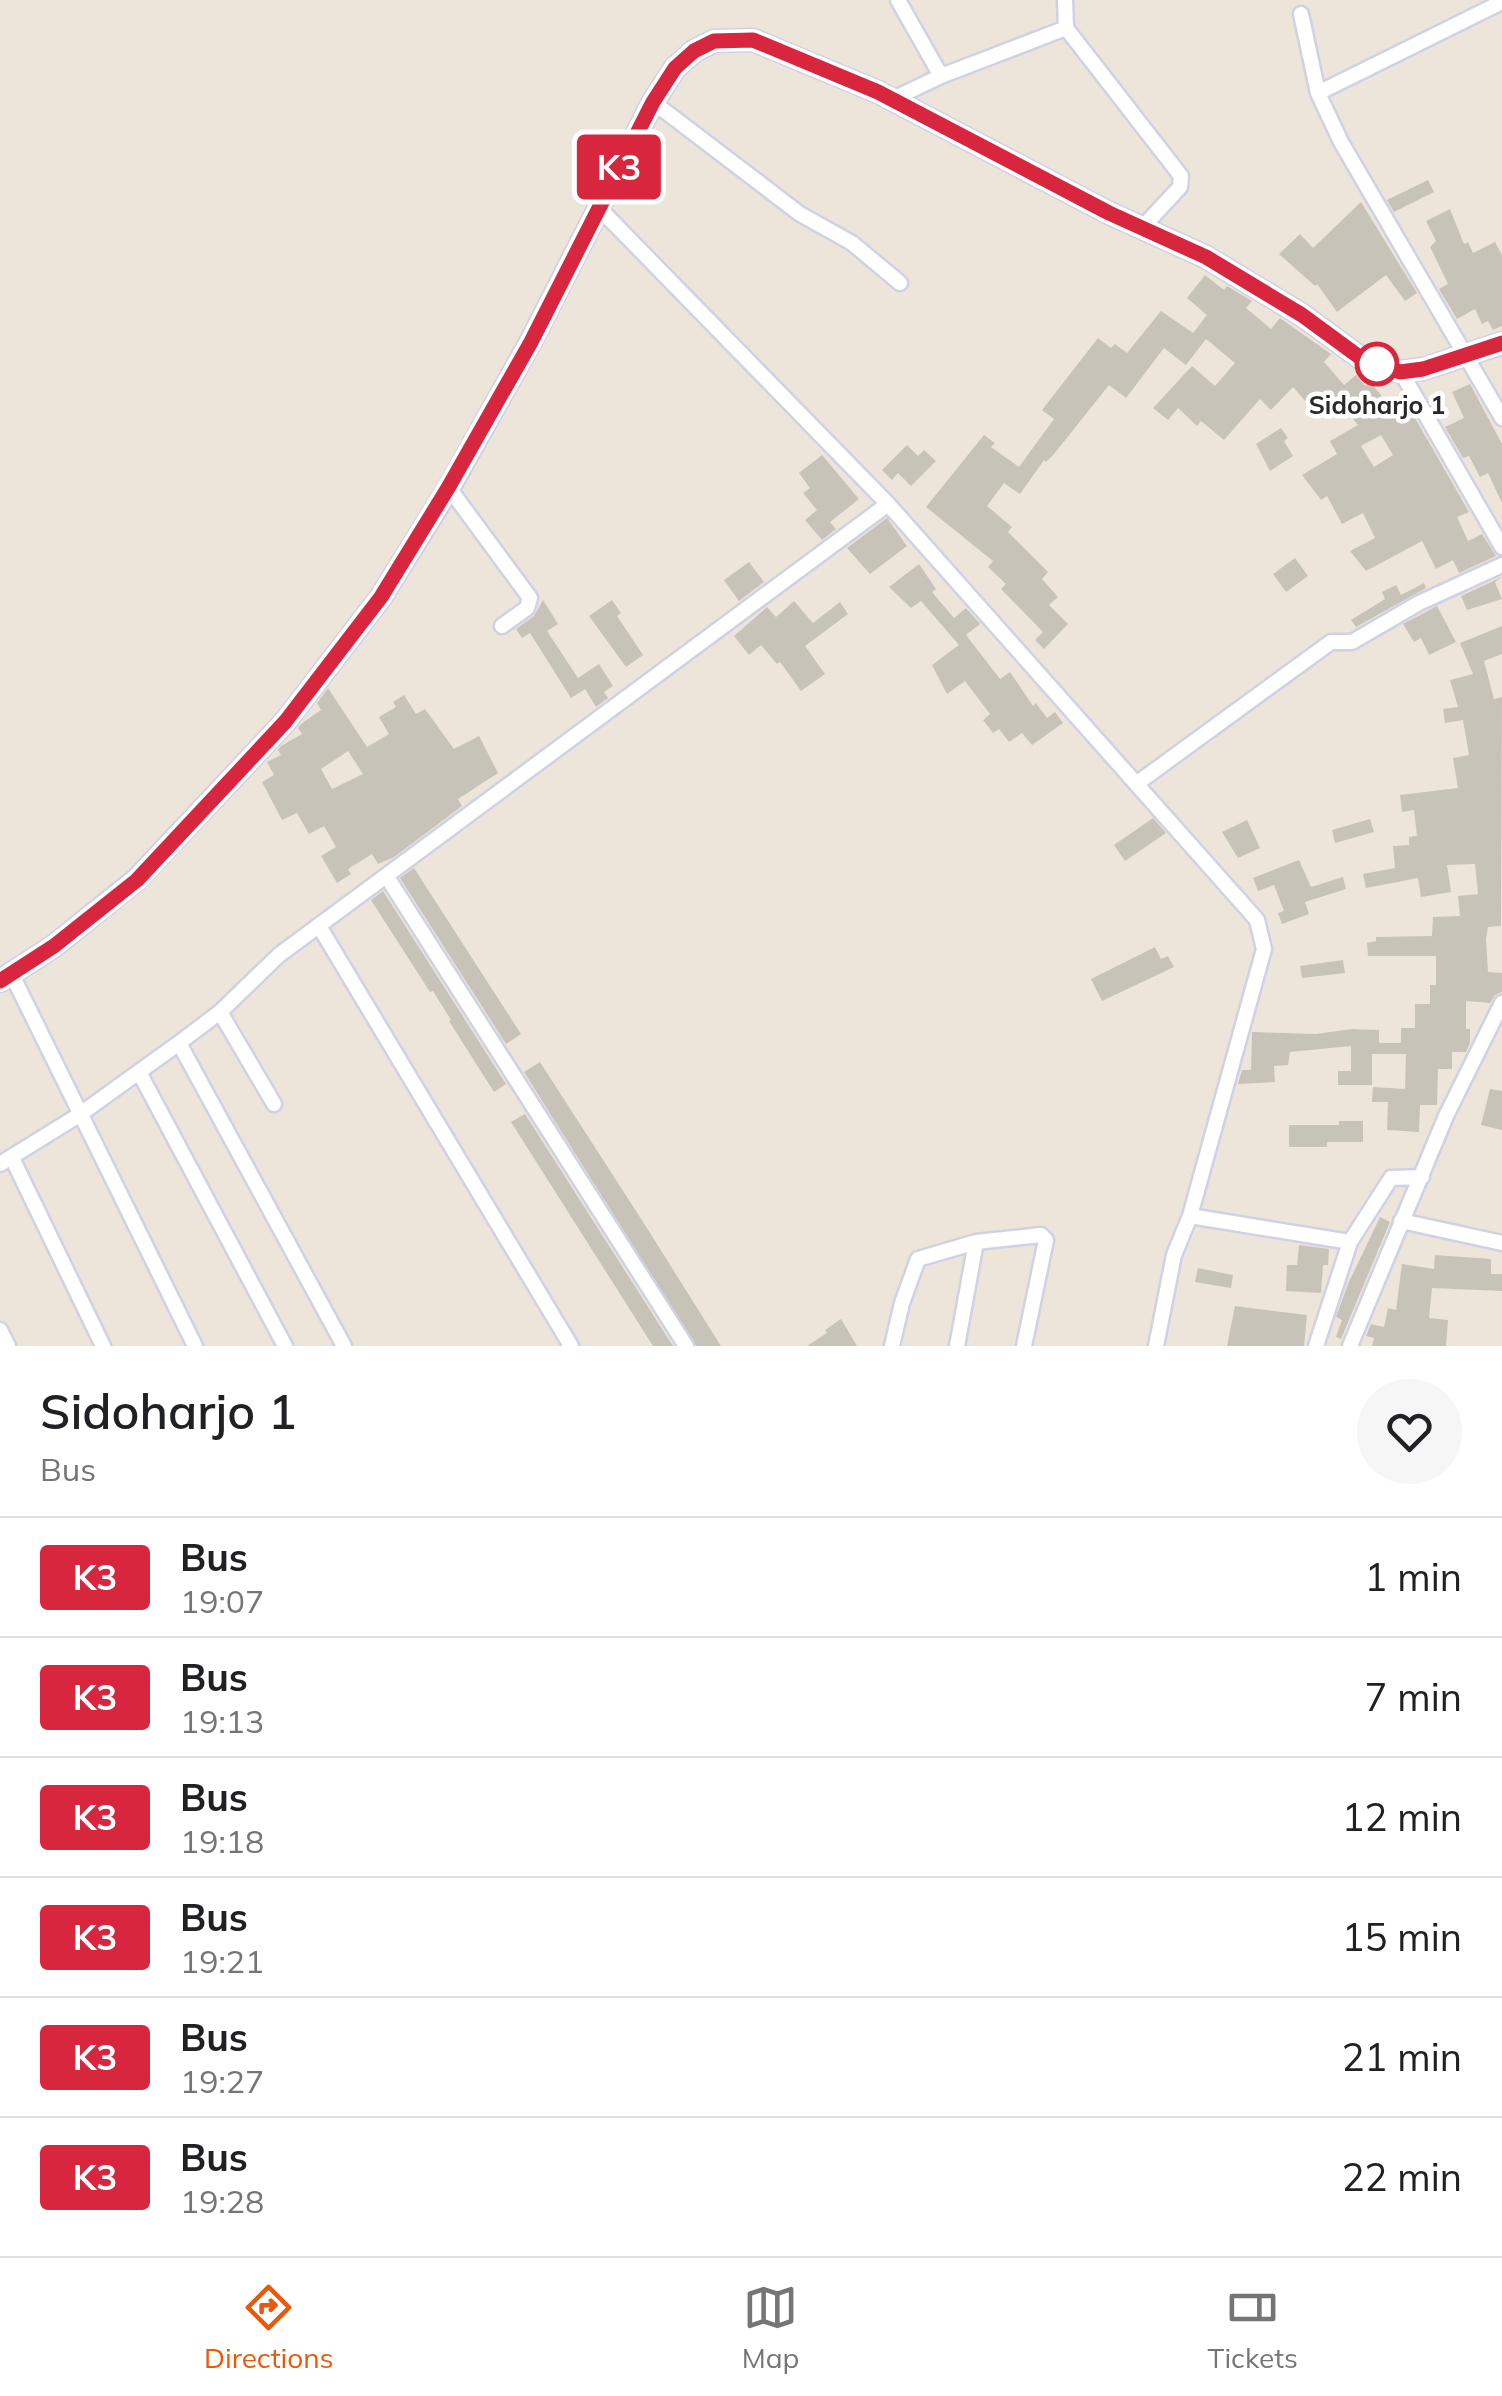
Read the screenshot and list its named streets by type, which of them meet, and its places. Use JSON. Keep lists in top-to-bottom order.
{
  "places": ["Sidoharjo 1"],
  "lines": ["bus line K3"],
  "page": {
    "on_map": "K3",
    "heading": ["Sidoharjo 1", "Bus"],
    "list": [
      {
        "mark": "K3",
        "name": "Bus",
        "note": "19:07",
        "value": "1 min"
      },
      {
        "mark": "K3",
        "name": "Bus",
        "note": "19:13",
        "value": "7 min"
      },
      {
        "mark": "K3",
        "name": "Bus",
        "note": "19:18",
        "value": "12 min"
      },
      {
        "mark": "K3",
        "name": "Bus",
        "note": "19:21",
        "value": "15 min"
      },
      {
        "mark": "K3",
        "name": "Bus",
        "note": "19:27",
        "value": "21 min"
      },
      {
        "mark": "K3",
        "name": "Bus",
        "note": "19:28",
        "value": "22 min"
      }
    ],
    "tabs": ["Directions", "Map", "Tickets"]
  }
}
